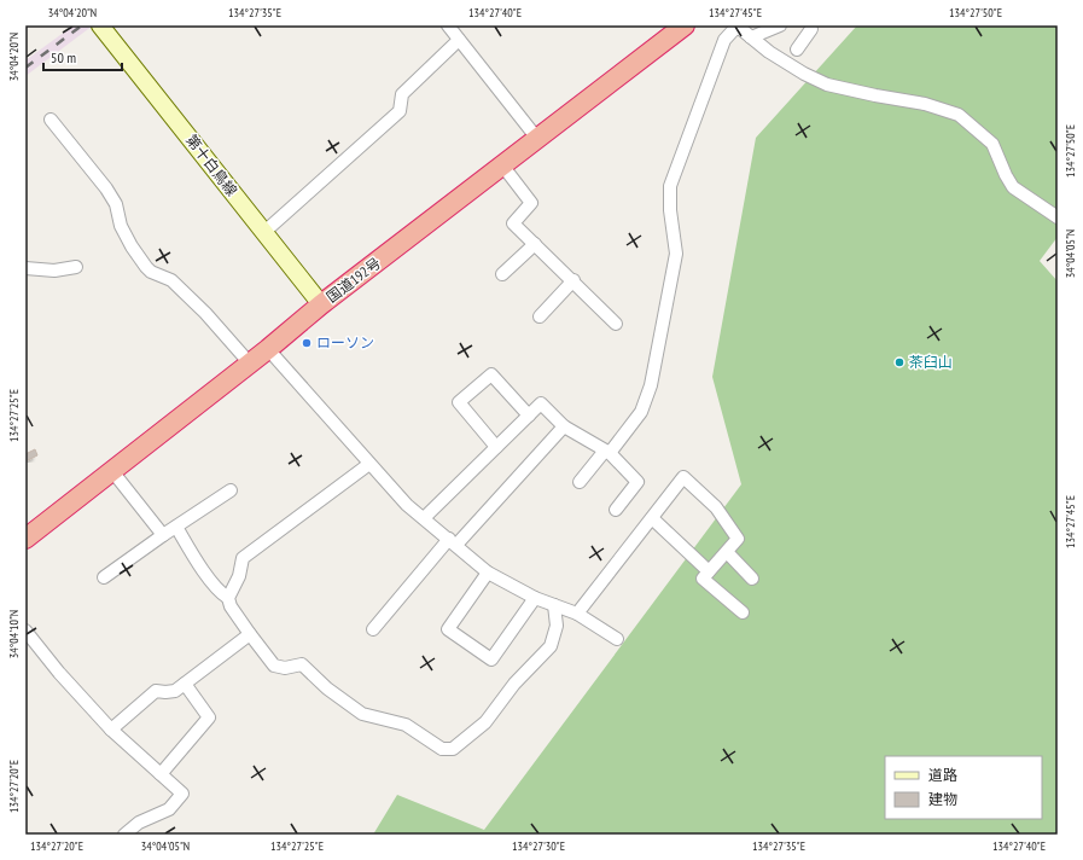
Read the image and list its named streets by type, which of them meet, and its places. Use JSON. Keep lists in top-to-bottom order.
{
  "streets": {
    "highway": ["国道192号"],
    "main road": ["第十白鳥線"]
  },
  "crossings": [
    ["第十白鳥線", "国道192号"]
  ],
  "places": ["ローソン", "茶臼山"],
  "legend": ["道路", "建物"],
  "scale_bar": "50 m",
  "coordinates": [
    "34°04'20\"N",
    "134°27'35\"E",
    "134°27'40\"E",
    "134°27'45\"E",
    "134°27'50\"E",
    "34°04'05\"N",
    "134°27'25\"E",
    "34°04'10\"N",
    "134°27'20\"E",
    "134°27'30\"E"
  ]
}
